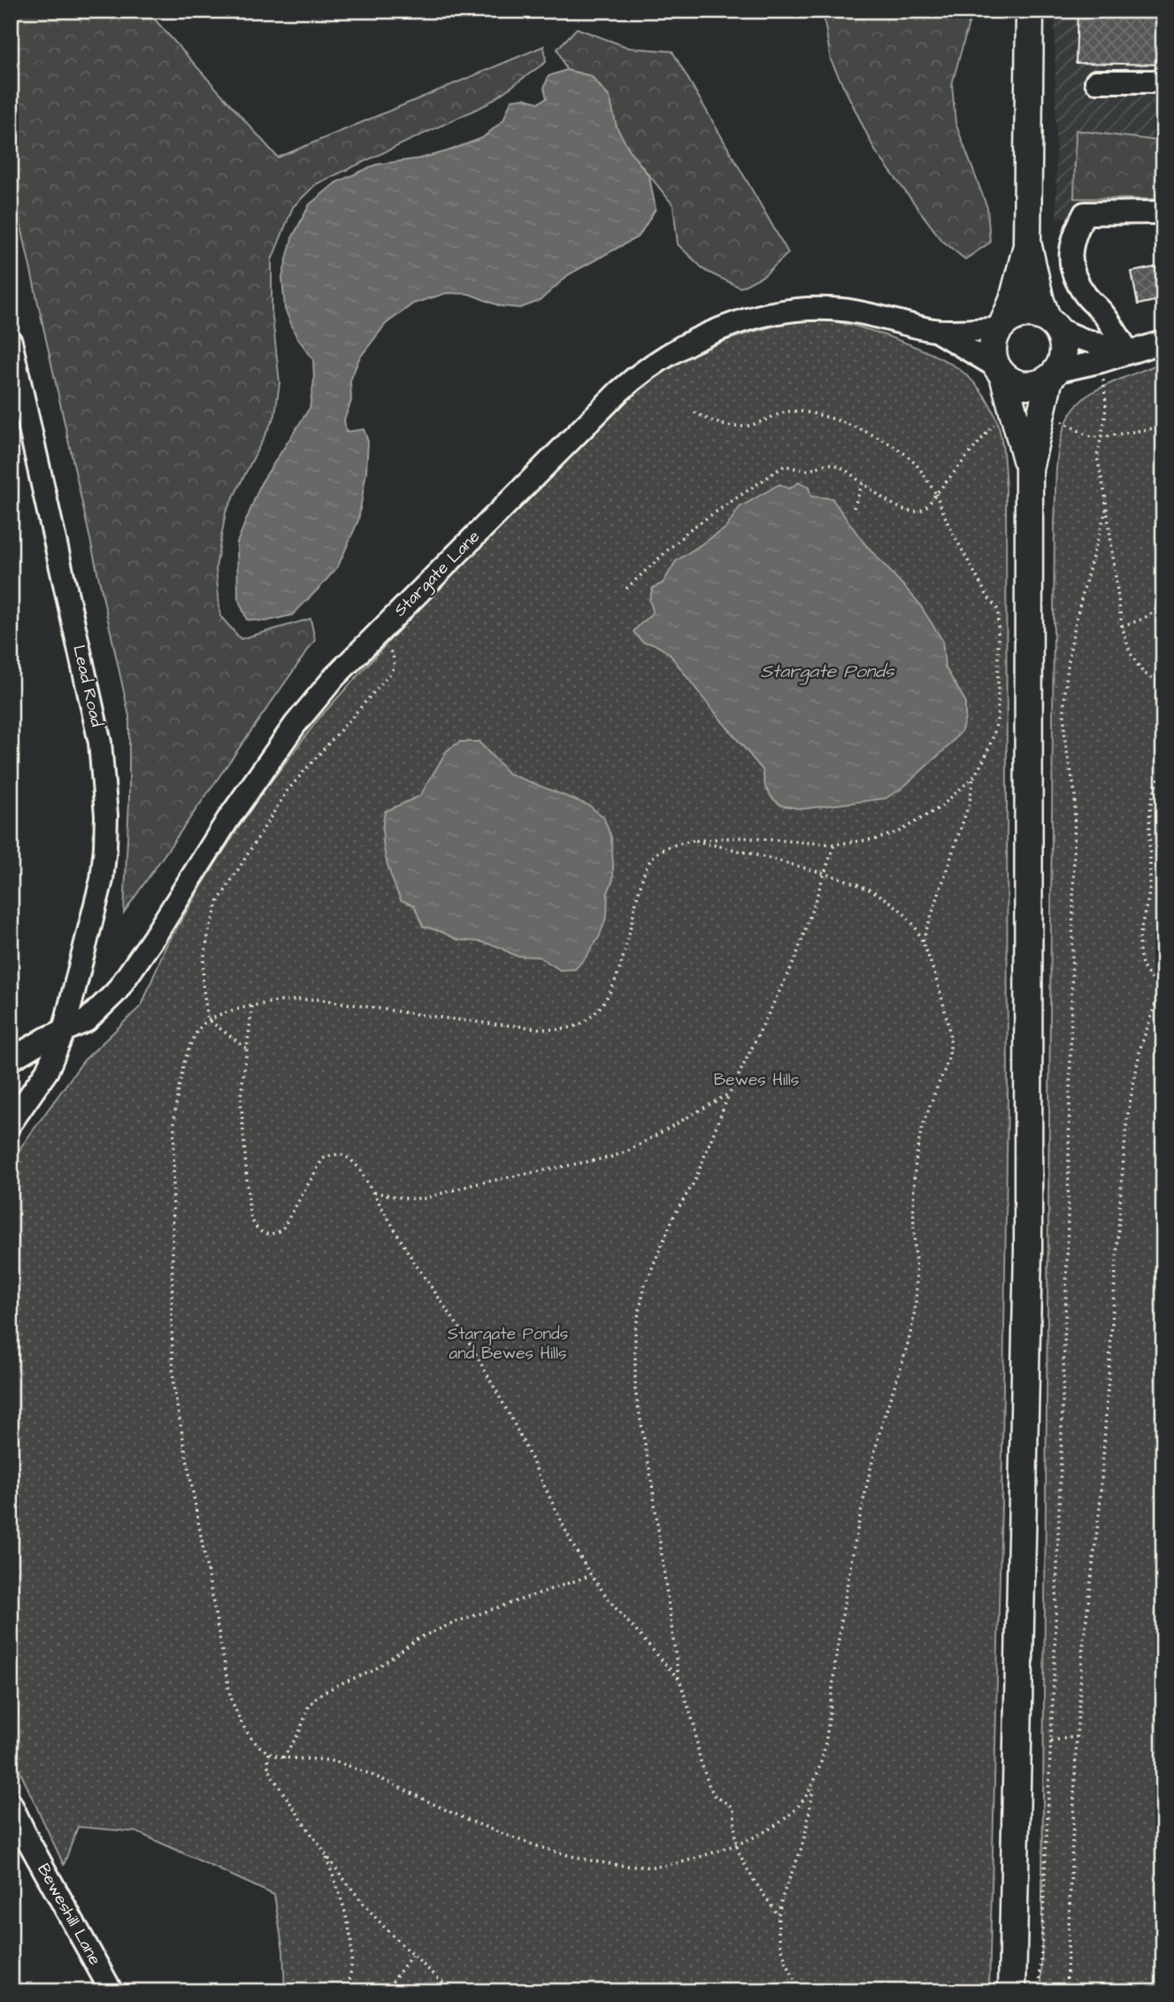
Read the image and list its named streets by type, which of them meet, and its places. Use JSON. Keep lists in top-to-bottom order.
{
  "streets": {
    "street": ["Stargate Lane", "Lead Road", "Beweshill Lane"]
  },
  "crossings": [
    ["Stargate Lane", "Lead Road"]
  ],
  "water": ["Stargate Ponds"],
  "parks": ["Bewes Hills", "Stargate Ponds and Bewes Hills"]
}
